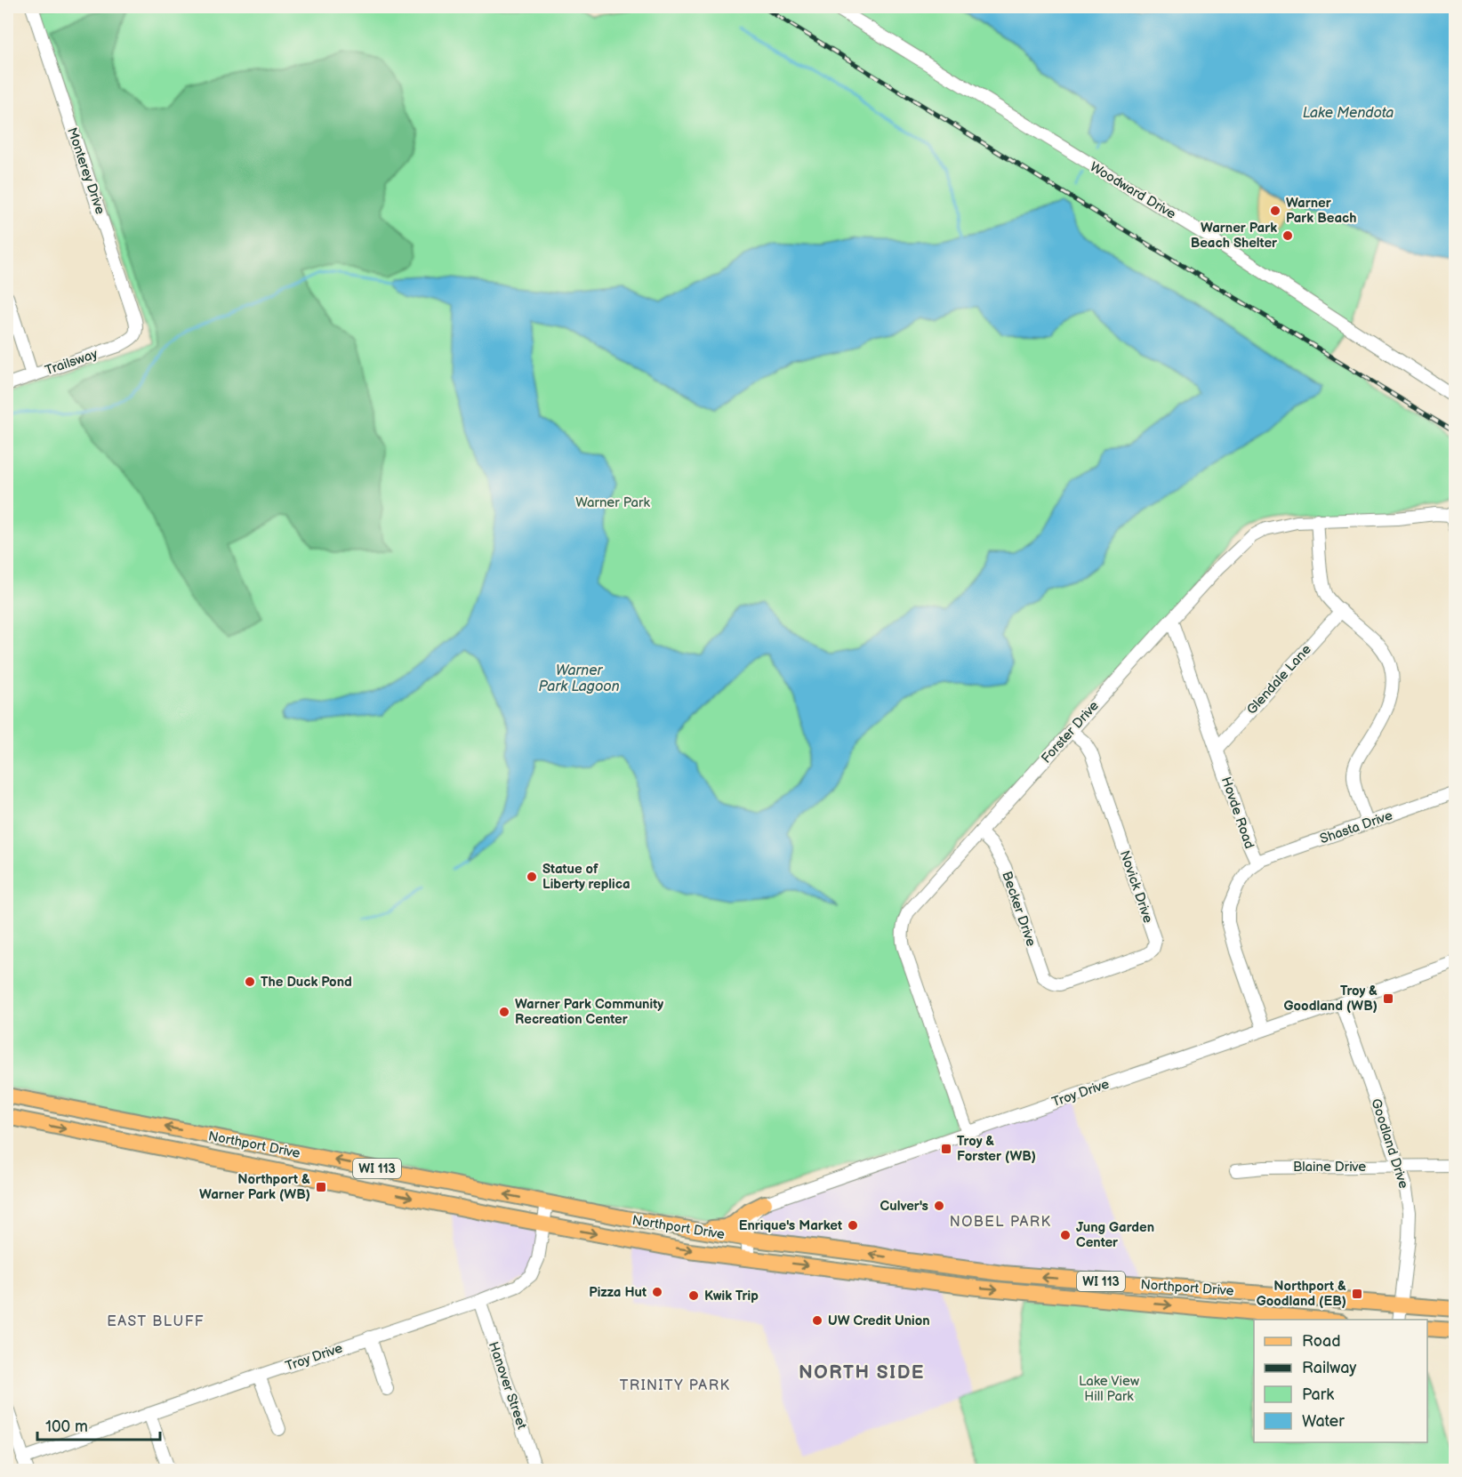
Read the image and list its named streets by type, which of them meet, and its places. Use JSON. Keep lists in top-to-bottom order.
{
  "streets": {
    "main road": ["Northport Drive", "WI 113"],
    "street": [
      "Monterey Drive",
      "Woodward Drive",
      "Trailsway",
      "Glendale Lane",
      "Forster Drive",
      "Hovde Road",
      "Shasta Drive",
      "Novick Drive",
      "Becker Drive",
      "Troy Drive",
      "Goodland Drive",
      "Blaine Drive",
      "Hanover Street"
    ]
  },
  "crossings": [
    ["Monterey Drive", "Trailsway"],
    ["Glendale Lane", "Hovde Road"],
    ["Forster Drive", "Hovde Road"],
    ["Forster Drive", "Novick Drive"],
    ["Forster Drive", "Becker Drive"],
    ["Forster Drive", "Troy Drive"],
    ["Hovde Road", "Shasta Drive"],
    ["Hovde Road", "Troy Drive"],
    ["Novick Drive", "Becker Drive"],
    ["Troy Drive", "Goodland Drive"],
    ["Troy Drive", "Northport Drive"],
    ["Troy Drive", "Hanover Street"],
    ["Goodland Drive", "Northport Drive"],
    ["Goodland Drive", "Blaine Drive"]
  ],
  "districts": [
    "NOBEL PARK",
    "EAST BLUFF",
    "NORTH SIDE",
    "TRINITY PARK"
  ],
  "water": ["Lake Mendota", "Warner Park Lagoon"],
  "parks": ["Warner Park", "Lake View Hill Park"],
  "places": {
    "other": [
      "Warner Park Beach",
      "Warner Park Beach Shelter",
      "Statue of Liberty replica",
      "The Duck Pond",
      "Warner Park Community Recreation Center",
      "Culver's",
      "Enrique's Market",
      "Jung Garden Center",
      "Pizza Hut",
      "Kwik Trip",
      "UW Credit Union"
    ],
    "transit": [
      "Troy & Goodland (WB)",
      "Troy & Forster (WB)",
      "Northport & Warner Park (WB)",
      "Northport & Goodland (EB)"
    ]
  },
  "legend": [
    "Road",
    "Railway",
    "Park",
    "Water"
  ],
  "scale_bar": "100 m"
}
